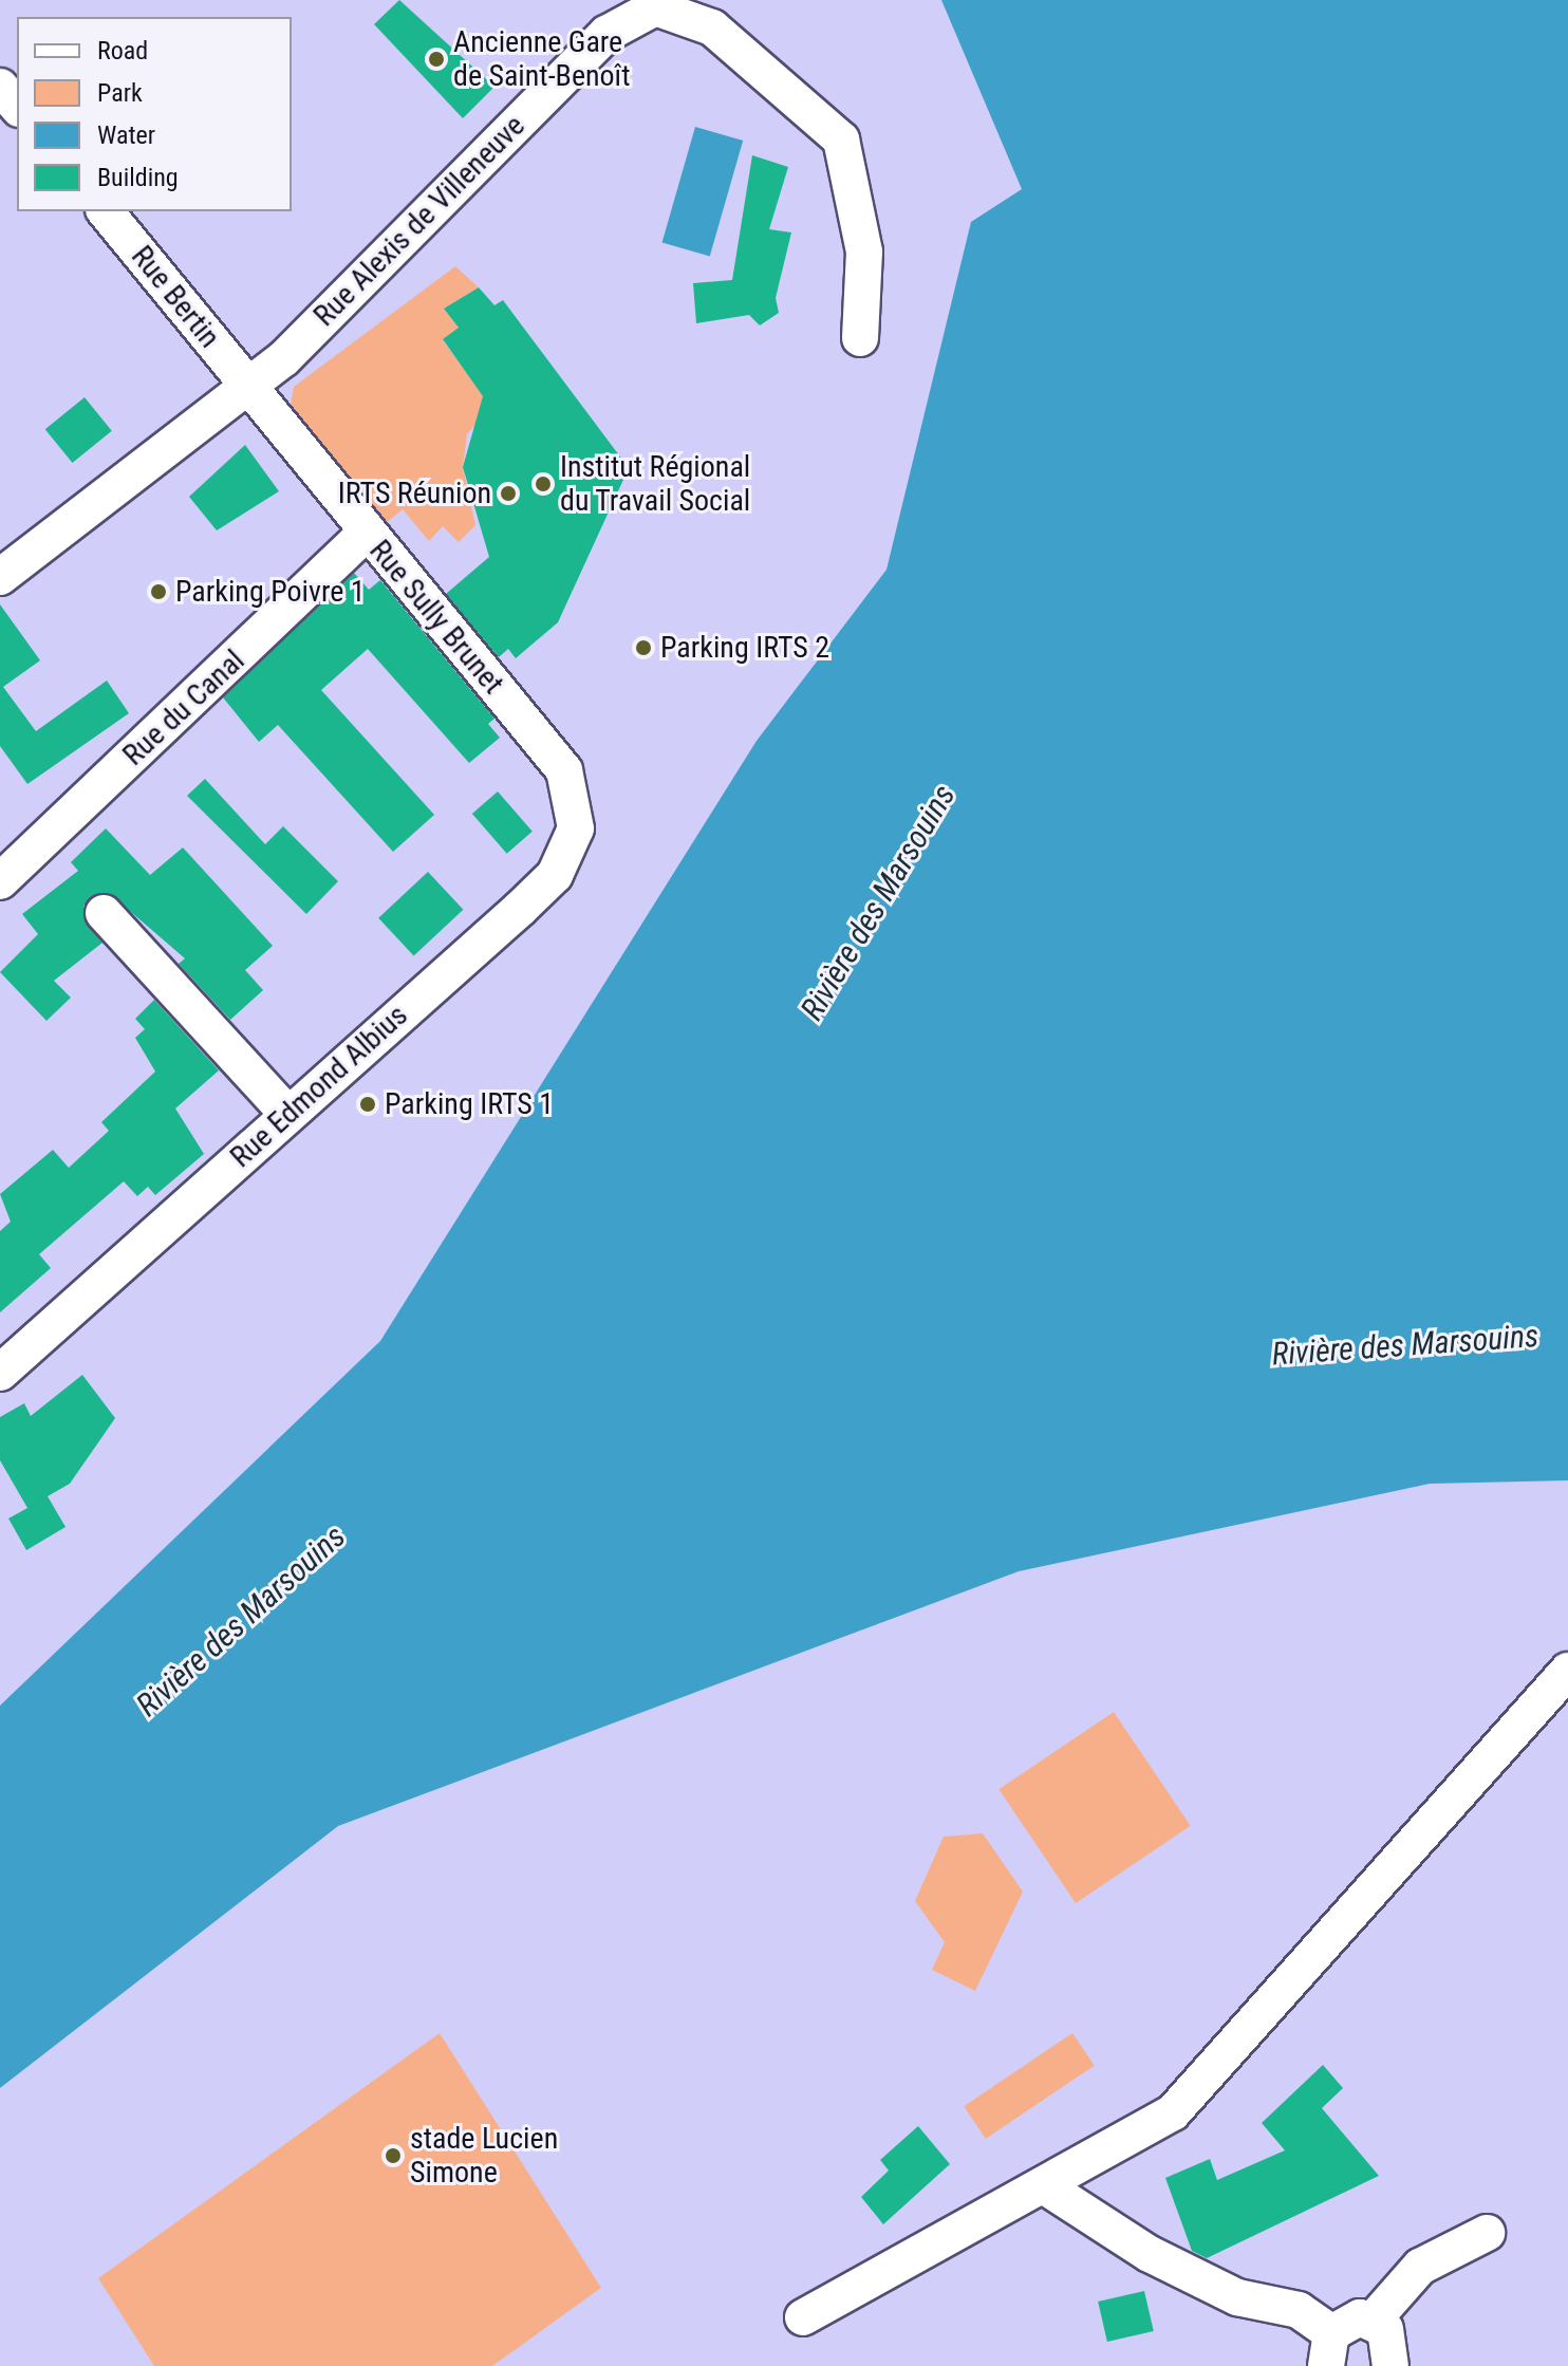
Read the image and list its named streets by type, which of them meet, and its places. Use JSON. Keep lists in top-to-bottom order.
{
  "streets": {
    "street": [
      "Rue Alexis de Villeneuve",
      "Rue Bertin",
      "Rue Sully Brunet",
      "Rue du Canal",
      "Rue Edmond Albius"
    ]
  },
  "crossings": [
    ["Rue Alexis de Villeneuve", "Rue Bertin"],
    ["Rue Alexis de Villeneuve", "Rue Sully Brunet"],
    ["Rue Bertin", "Rue Sully Brunet"],
    ["Rue Sully Brunet", "Rue du Canal"],
    ["Rue Sully Brunet", "Rue Edmond Albius"]
  ],
  "water": ["Rivière des Marsouins"],
  "places": [
    "Ancienne Gare de Saint-Benoît",
    "Institut Régional du Travail Social",
    "IRTS Réunion",
    "Parking Poivre 1",
    "Parking IRTS 2",
    "Parking IRTS 1",
    "stade Lucien Simone"
  ],
  "legend": [
    "Road",
    "Park",
    "Water",
    "Building"
  ]
}
